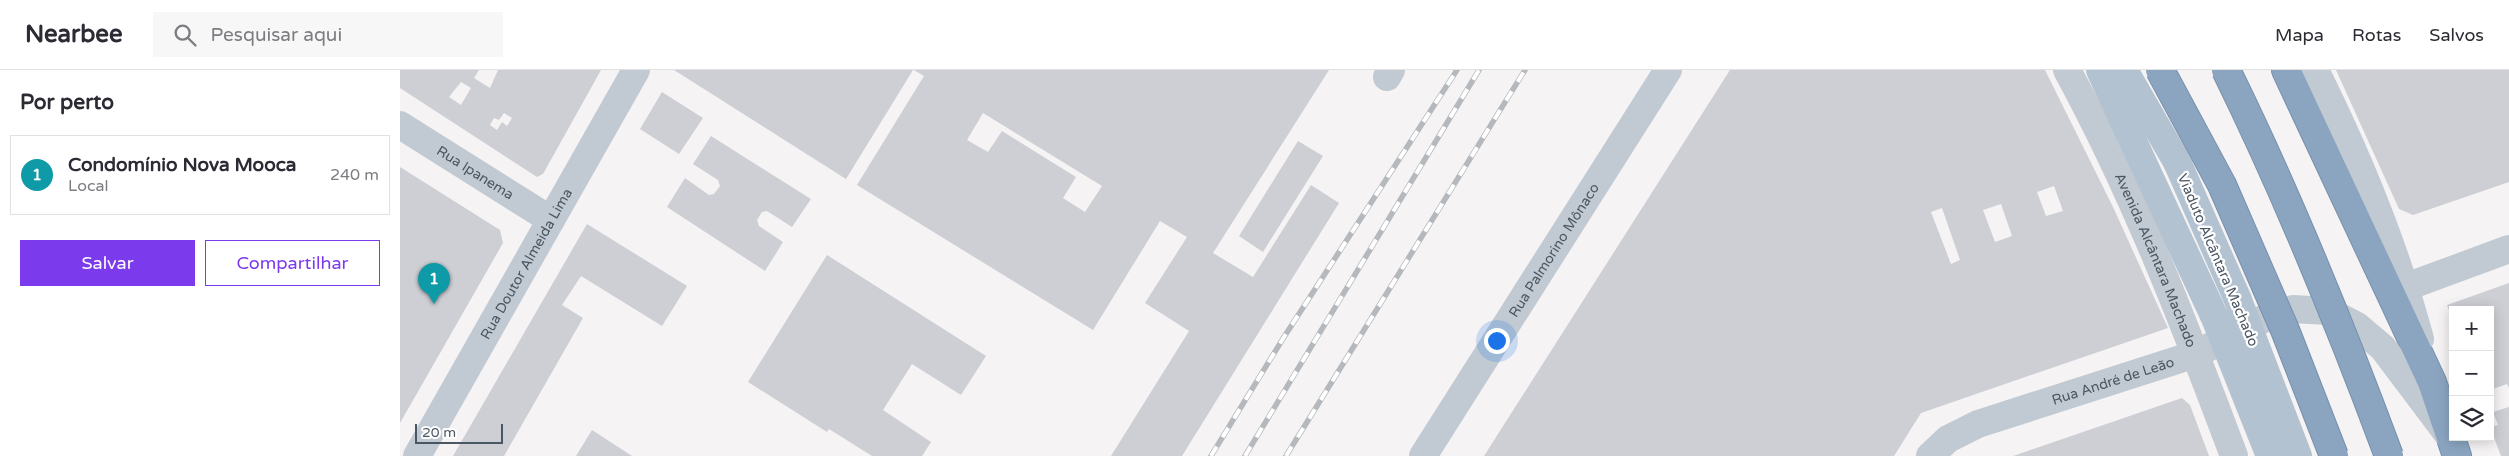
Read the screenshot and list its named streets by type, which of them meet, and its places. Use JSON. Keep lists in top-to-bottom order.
{
  "streets": {
    "main road": ["Viaduto Alcântara Machado"],
    "street": [
      "Rua Ipanema",
      "Rua Palmorino Mônaco",
      "Avenida Alcântara Machado",
      "Rua Doutor Almeida Lima",
      "Rua André de Leão"
    ]
  },
  "crossings": [
    ["Rua Ipanema", "Rua Doutor Almeida Lima"],
    ["Avenida Alcântara Machado", "Rua André de Leão"]
  ],
  "scale_bar": "20 m",
  "page": {
    "header": "Nearbee",
    "search": "Pesquisar aqui",
    "nav": ["Mapa", "Rotas", "Salvos"],
    "heading": "Por perto",
    "list": [
      {
        "mark": "1",
        "name": "Condomínio Nova Mooca",
        "note": "Local",
        "value": "240 m"
      }
    ],
    "buttons": ["Salvar", "Compartilhar"],
    "pins": "1",
    "map_buttons": ["+", "−"],
    "scale": "20 m"
  }
}
